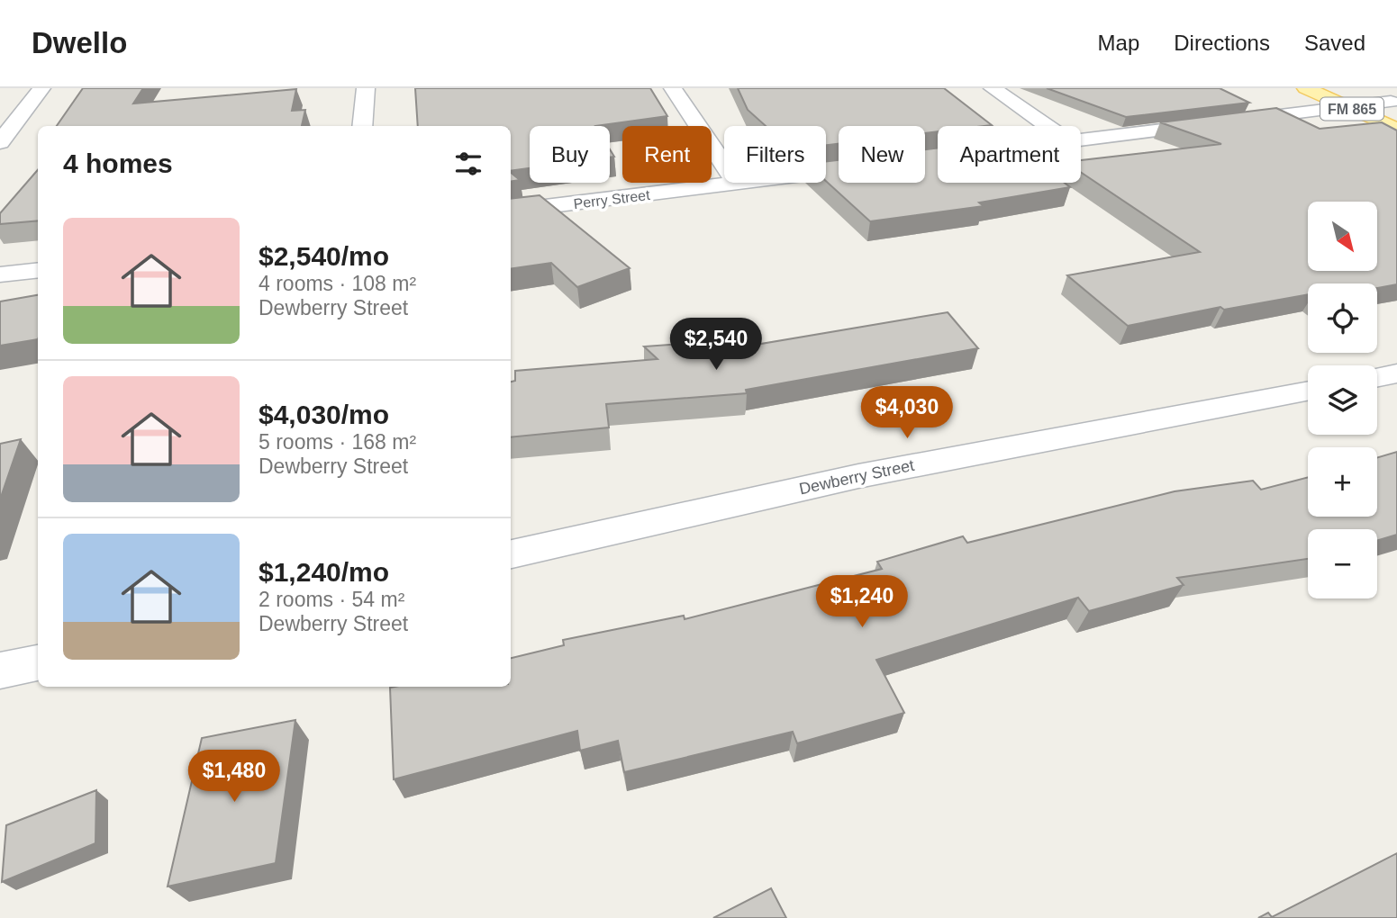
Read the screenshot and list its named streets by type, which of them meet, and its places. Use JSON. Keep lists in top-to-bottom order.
{
  "streets": {
    "main road": ["FM 865"],
    "street": ["Perry Street", "Dewberry Street"]
  },
  "north": "bottom right",
  "page": {
    "header": "Dwello",
    "nav": ["Map", "Directions", "Saved"],
    "chip": [
      "Buy",
      "Rent",
      "Filters",
      "New",
      "Apartment"
    ],
    "heading": "4 homes",
    "map_buttons": ["+", "−"],
    "list": [
      {
        "name": "$2,540/mo",
        "note": "4 rooms · 108 m² · Dewberry Street"
      },
      {
        "name": "$4,030/mo",
        "note": "5 rooms · 168 m² · Dewberry Street"
      },
      {
        "name": "$1,240/mo",
        "note": "2 rooms · 54 m² · Dewberry Street"
      }
    ],
    "price": [
      "$2,540",
      "$4,030",
      "$1,240",
      "$1,480"
    ]
  }
}
